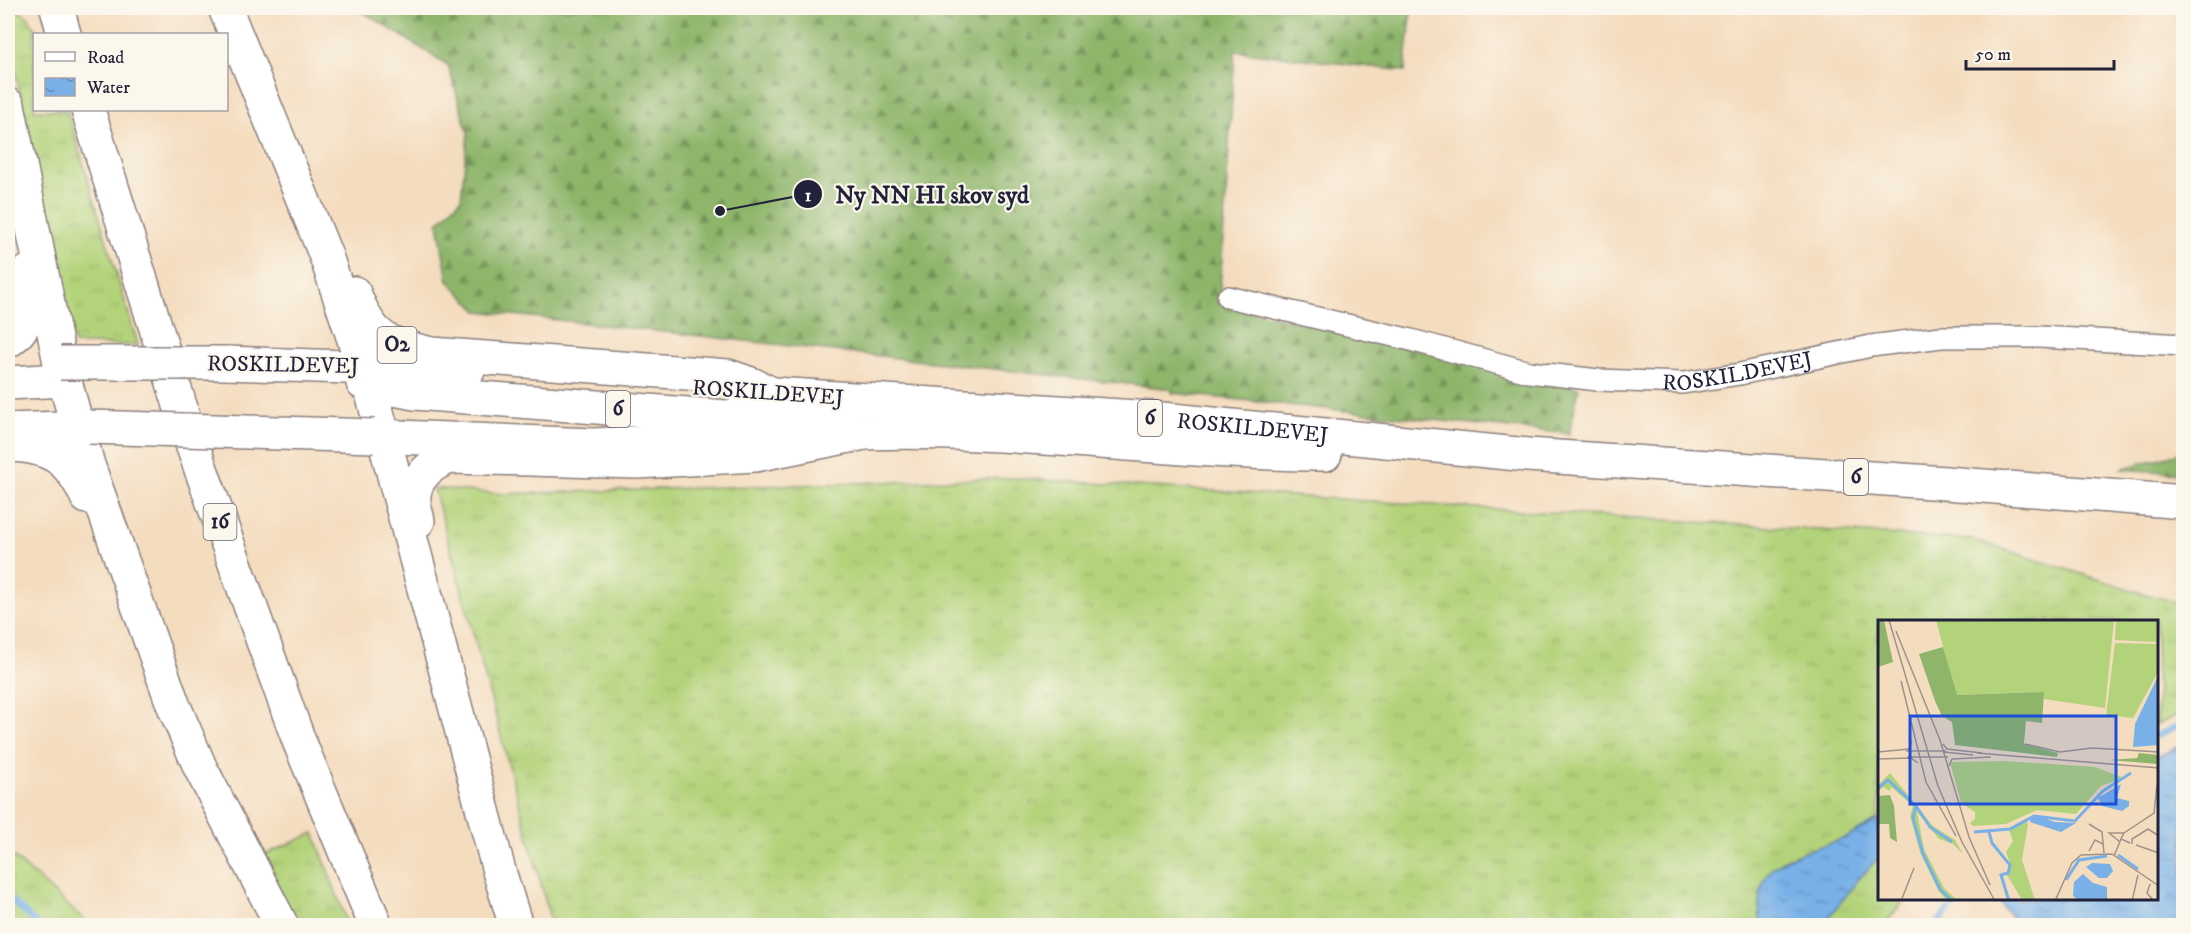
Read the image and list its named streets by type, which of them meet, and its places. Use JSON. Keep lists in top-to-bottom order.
{
  "streets": {
    "main road": [
      "O2",
      "ROSKILDEVEJ",
      "6",
      "16"
    ]
  },
  "crossings": [
    ["O2", "ROSKILDEVEJ"]
  ],
  "places": ["Ny NN HI skov syd"],
  "legend": ["Road", "Water"],
  "scale_bar": "50 m"
}
